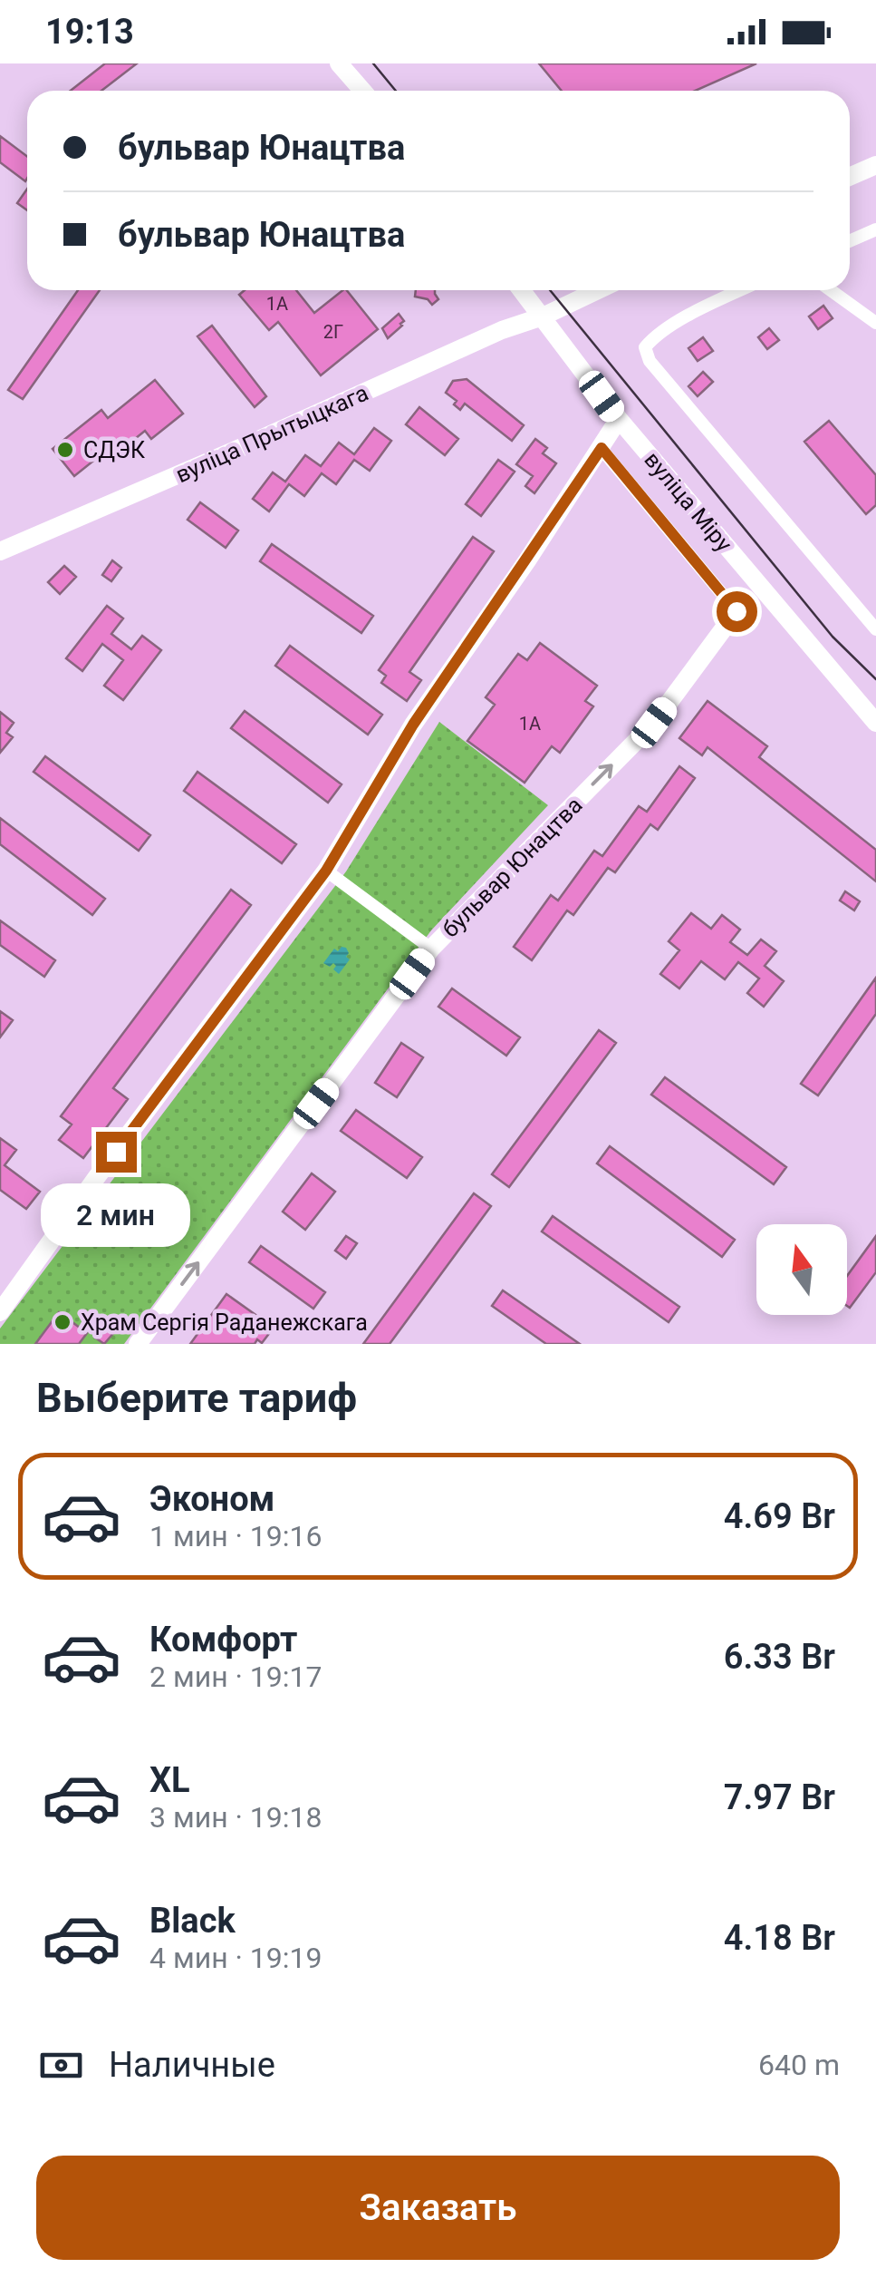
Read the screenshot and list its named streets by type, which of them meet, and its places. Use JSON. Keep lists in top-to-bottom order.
{
  "streets": {
    "street": ["вуліца Прытыцкага", "вуліца Міру", "бульвар Юнацтва"]
  },
  "crossings": [
    ["вуліца Прытыцкага", "вуліца Міру"]
  ],
  "places": ["СДЭК", "Храм Сергія Раданежскага"],
  "house_numbers": ["1А", "2Г", "1А"],
  "north": "top",
  "page": {
    "status": "19:13",
    "banner": ["бульвар Юнацтва", "бульвар Юнацтва"],
    "bubble": "2 мин",
    "heading": "Выберите тариф",
    "list": [
      {
        "name": "Эконом",
        "note": "1 мин · 19:16",
        "value": "4.69 Br"
      },
      {
        "name": "Комфорт",
        "note": "2 мин · 19:17",
        "value": "6.33 Br"
      },
      {
        "name": "XL",
        "note": "3 мин · 19:18",
        "value": "7.97 Br"
      },
      {
        "name": "Black",
        "note": "4 мин · 19:19",
        "value": "4.18 Br"
      }
    ],
    "pay": ["Наличные", "640 m"],
    "buttons": "Заказать"
  }
}
